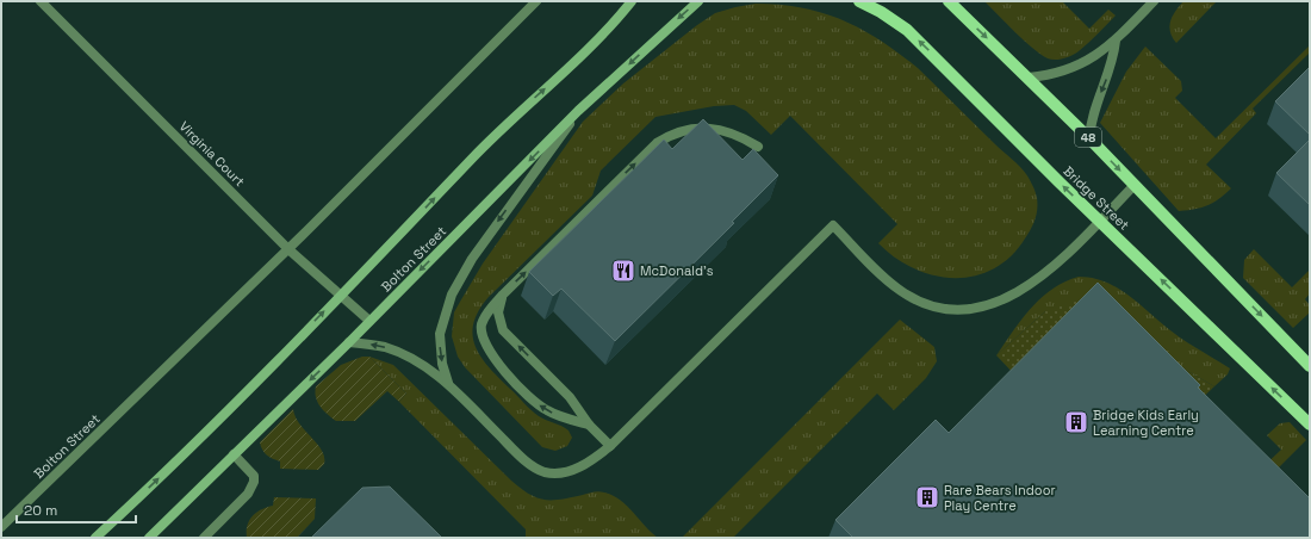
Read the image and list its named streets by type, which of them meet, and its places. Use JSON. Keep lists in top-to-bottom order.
{
  "streets": {
    "main road": ["48", "Bridge Street", "Bolton Street"],
    "street": ["Virginia Court"]
  },
  "crossings": [
    ["Virginia Court", "Bolton Street"]
  ],
  "places": {
    "restaurant": ["McDonald's"],
    "building": ["Bridge Kids Early Learning Centre", "Rare Bears Indoor Play Centre"]
  },
  "scale_bar": "20 m"
}
